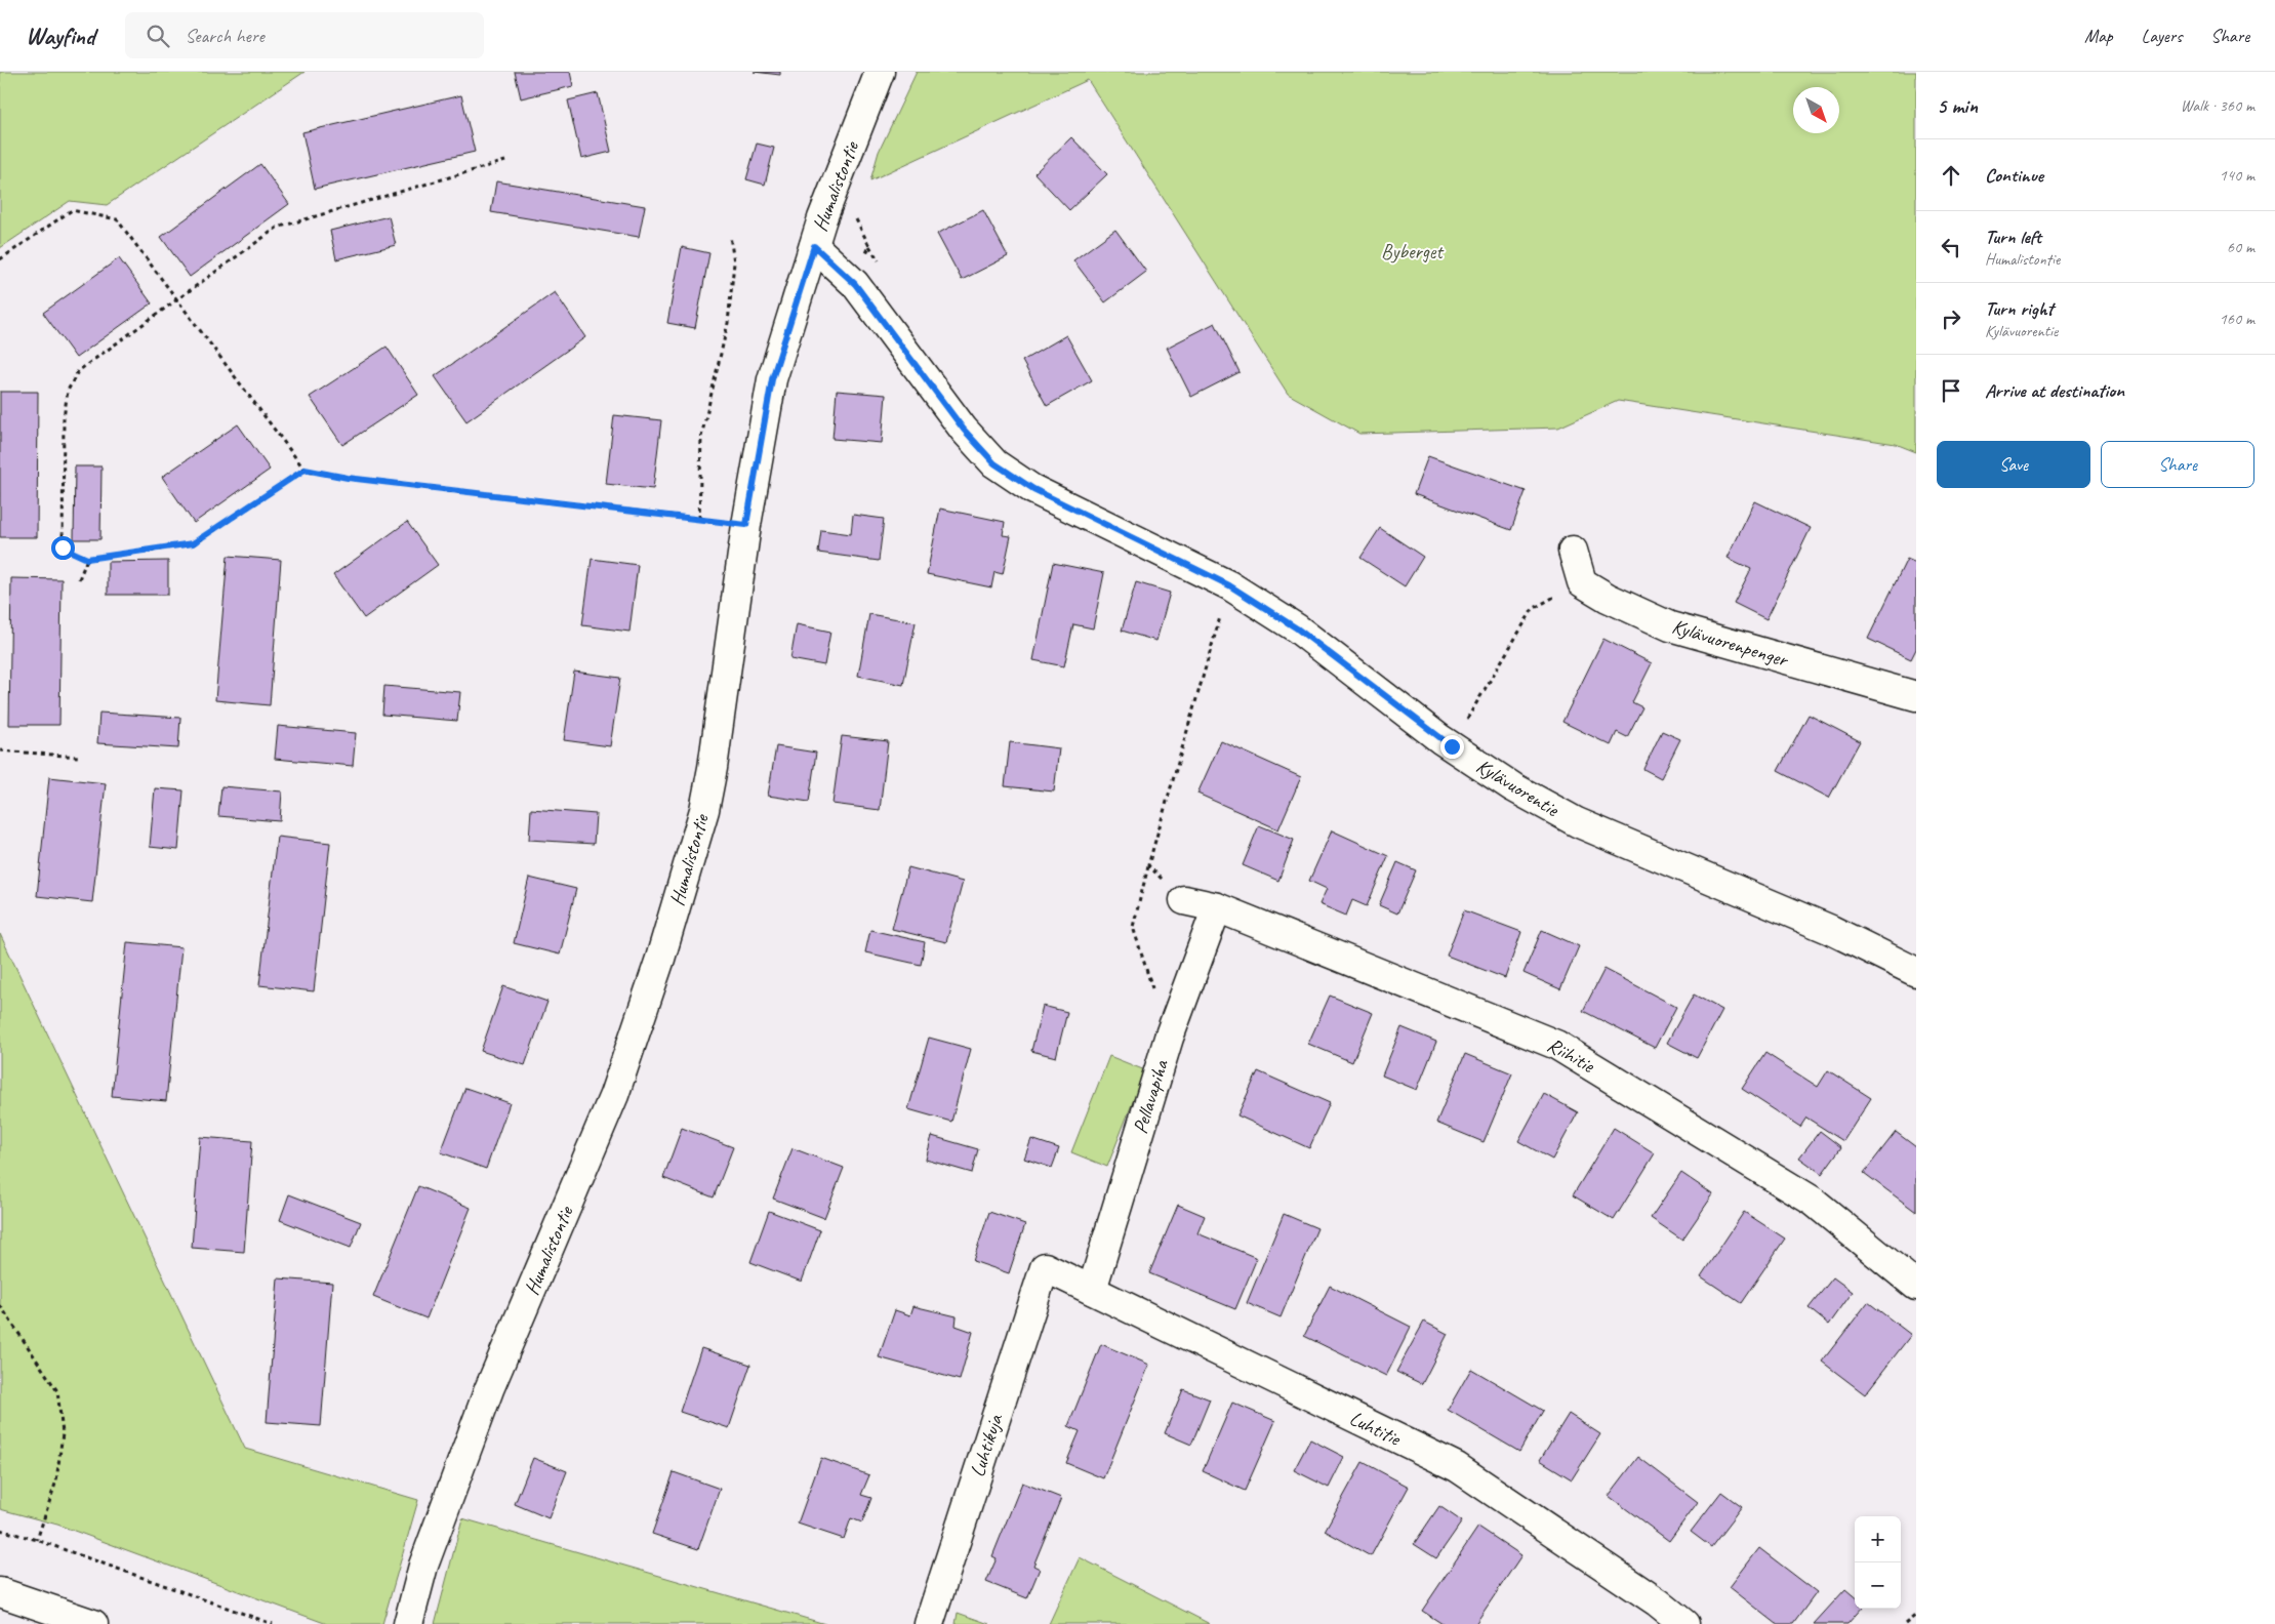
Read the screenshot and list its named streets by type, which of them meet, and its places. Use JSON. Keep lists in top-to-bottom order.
{
  "streets": {
    "street": [
      "Humalistontie",
      "Kylävuorenpenger",
      "Kylävuorentie",
      "Riihitie",
      "Pellavapiha",
      "Luhtitie",
      "Luhtikuja"
    ]
  },
  "crossings": [
    ["Humalistontie", "Kylävuorentie"],
    ["Riihitie", "Pellavapiha"],
    ["Pellavapiha", "Luhtitie"],
    ["Luhtitie", "Luhtikuja"]
  ],
  "parks": ["Byberget"],
  "north": "bottom right",
  "page": {
    "header": "Wayfind",
    "search": "Search here",
    "nav": ["Map", "Layers", "Share"],
    "heading": ["5 min", "Walk · 360 m"],
    "list": [
      ["Continue", "140 m"],
      ["Turn left", "Humalistontie", "60 m"],
      ["Turn right", "Kylävuorentie", "160 m"],
      "Arrive at destination"
    ],
    "buttons": ["Save", "Share"],
    "map_buttons": ["+", "−"]
  }
}
